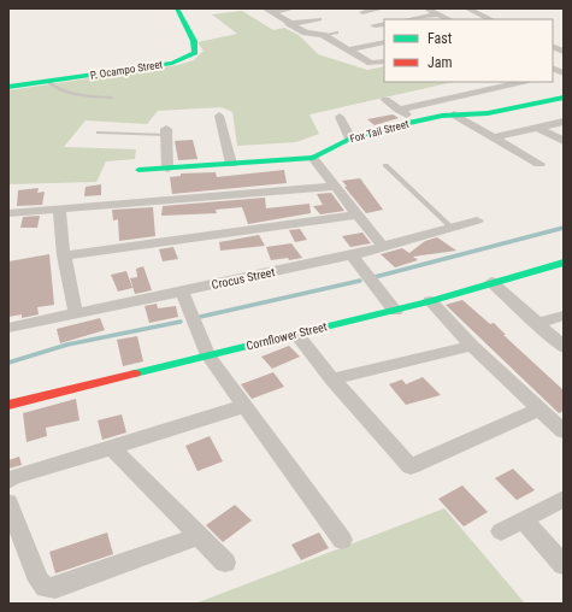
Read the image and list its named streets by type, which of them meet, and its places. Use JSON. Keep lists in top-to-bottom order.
{
  "streets": {
    "street": [
      "P. Ocampo Street",
      "Fox Tail Street",
      "Crocus Street",
      "Cornflower Street"
    ]
  },
  "legend": ["Fast", "Jam"]
}
